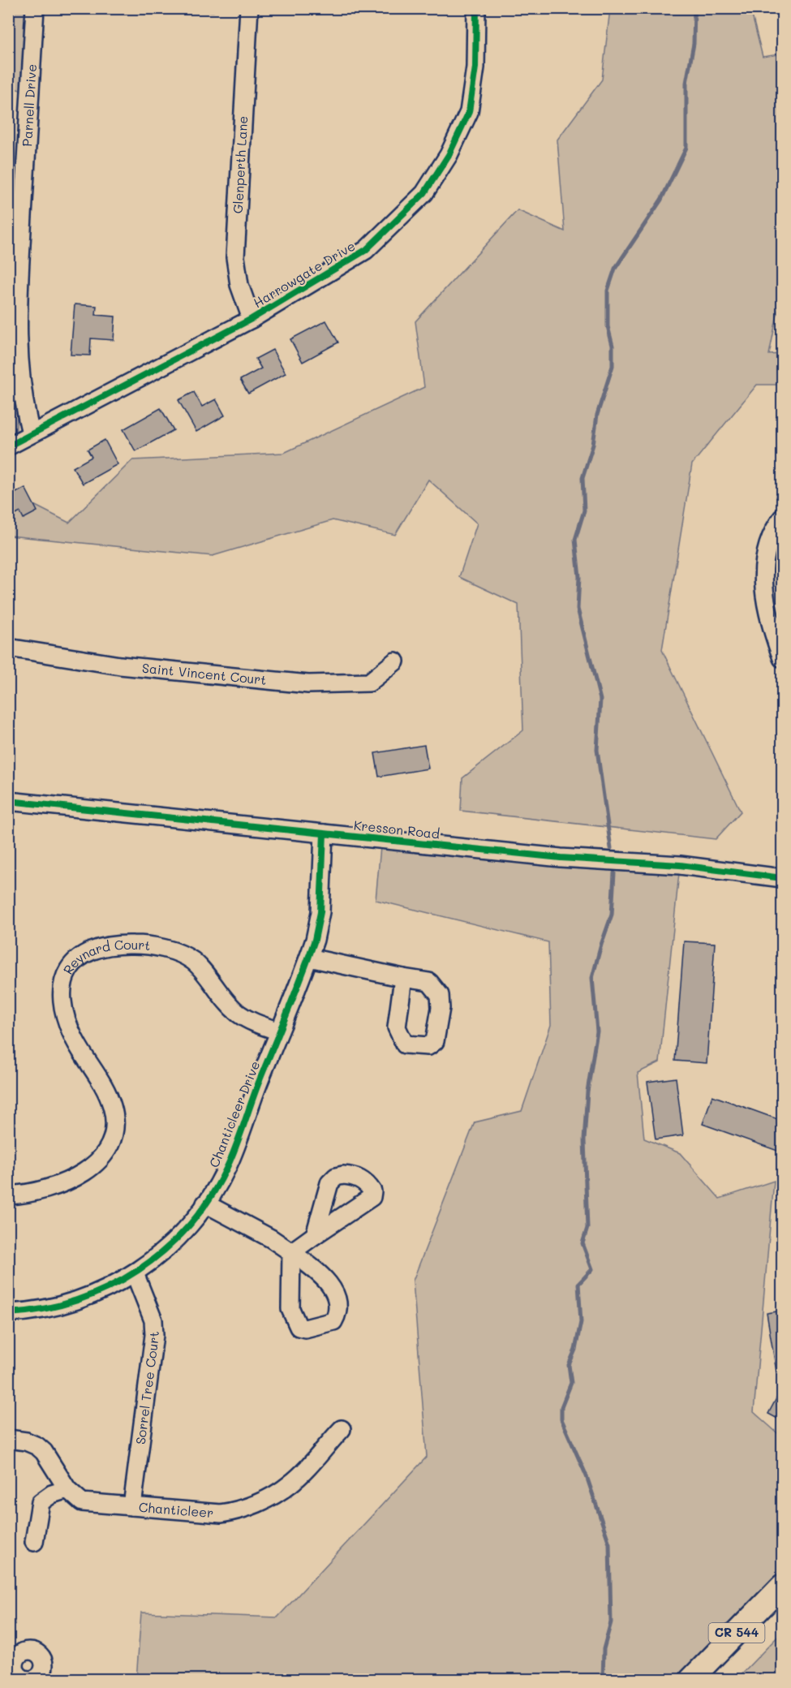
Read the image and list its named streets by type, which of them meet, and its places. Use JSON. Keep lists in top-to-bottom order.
{
  "streets": {
    "main road": ["CR 544"],
    "street": [
      "Parnell Drive",
      "Glenperth Lane",
      "Harrowgate Drive",
      "Saint Vincent Court",
      "Kresson Road",
      "Reynard Court",
      "Chanticleer Drive",
      "Sorrel Tree Court",
      "Chanticleer"
    ]
  },
  "crossings": [
    ["Parnell Drive", "Harrowgate Drive"],
    ["Glenperth Lane", "Harrowgate Drive"],
    ["Kresson Road", "Chanticleer Drive"],
    ["Reynard Court", "Chanticleer Drive"],
    ["Chanticleer Drive", "Sorrel Tree Court"],
    ["Sorrel Tree Court", "Chanticleer"]
  ]
}
